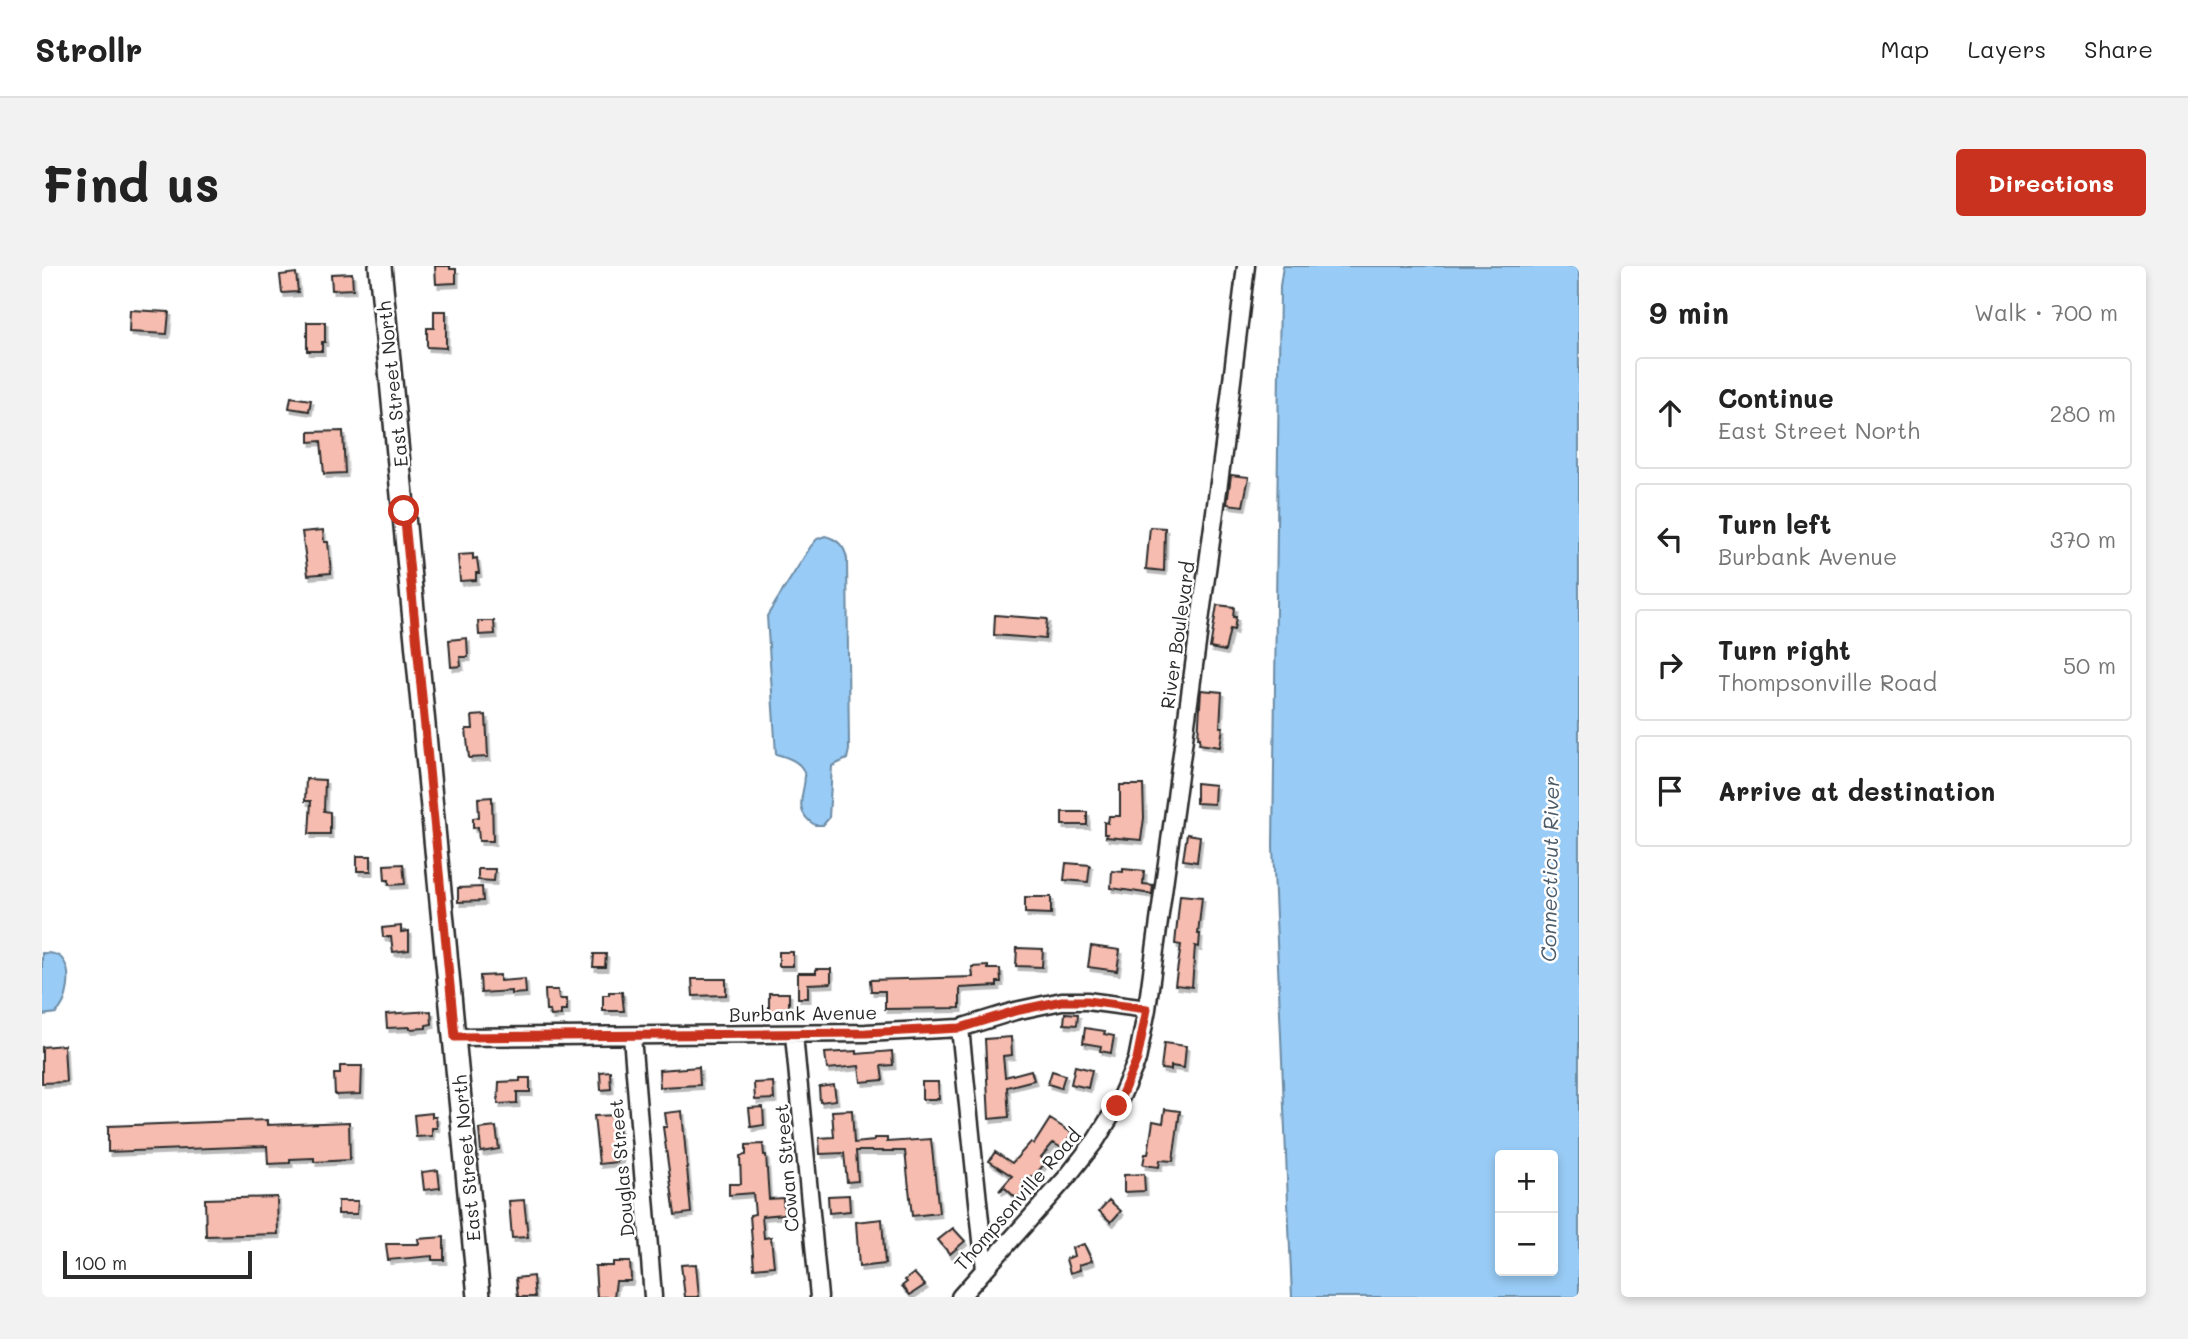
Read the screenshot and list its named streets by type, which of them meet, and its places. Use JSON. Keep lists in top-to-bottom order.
{
  "streets": {
    "main road": ["East Street North"],
    "street": [
      "River Boulevard",
      "Burbank Avenue",
      "Douglas Street",
      "Cowan Street",
      "Thompsonville Road"
    ]
  },
  "crossings": [
    ["East Street North", "Burbank Avenue"],
    ["River Boulevard", "Burbank Avenue"],
    ["River Boulevard", "Thompsonville Road"],
    ["Burbank Avenue", "Douglas Street"],
    ["Burbank Avenue", "Cowan Street"],
    ["Burbank Avenue", "Thompsonville Road"]
  ],
  "water": ["Connecticut River"],
  "scale_bar": "100 m",
  "page": {
    "header": "Strollr",
    "nav": ["Map", "Layers", "Share"],
    "buttons": "Directions",
    "title": "Find us",
    "heading": ["9 min", "Walk · 700 m"],
    "list": [
      ["Continue", "East Street North", "280 m"],
      ["Turn left", "Burbank Avenue", "370 m"],
      ["Turn right", "Thompsonville Road", "50 m"],
      "Arrive at destination"
    ],
    "map_buttons": ["+", "−"],
    "scale": "100 m"
  }
}
